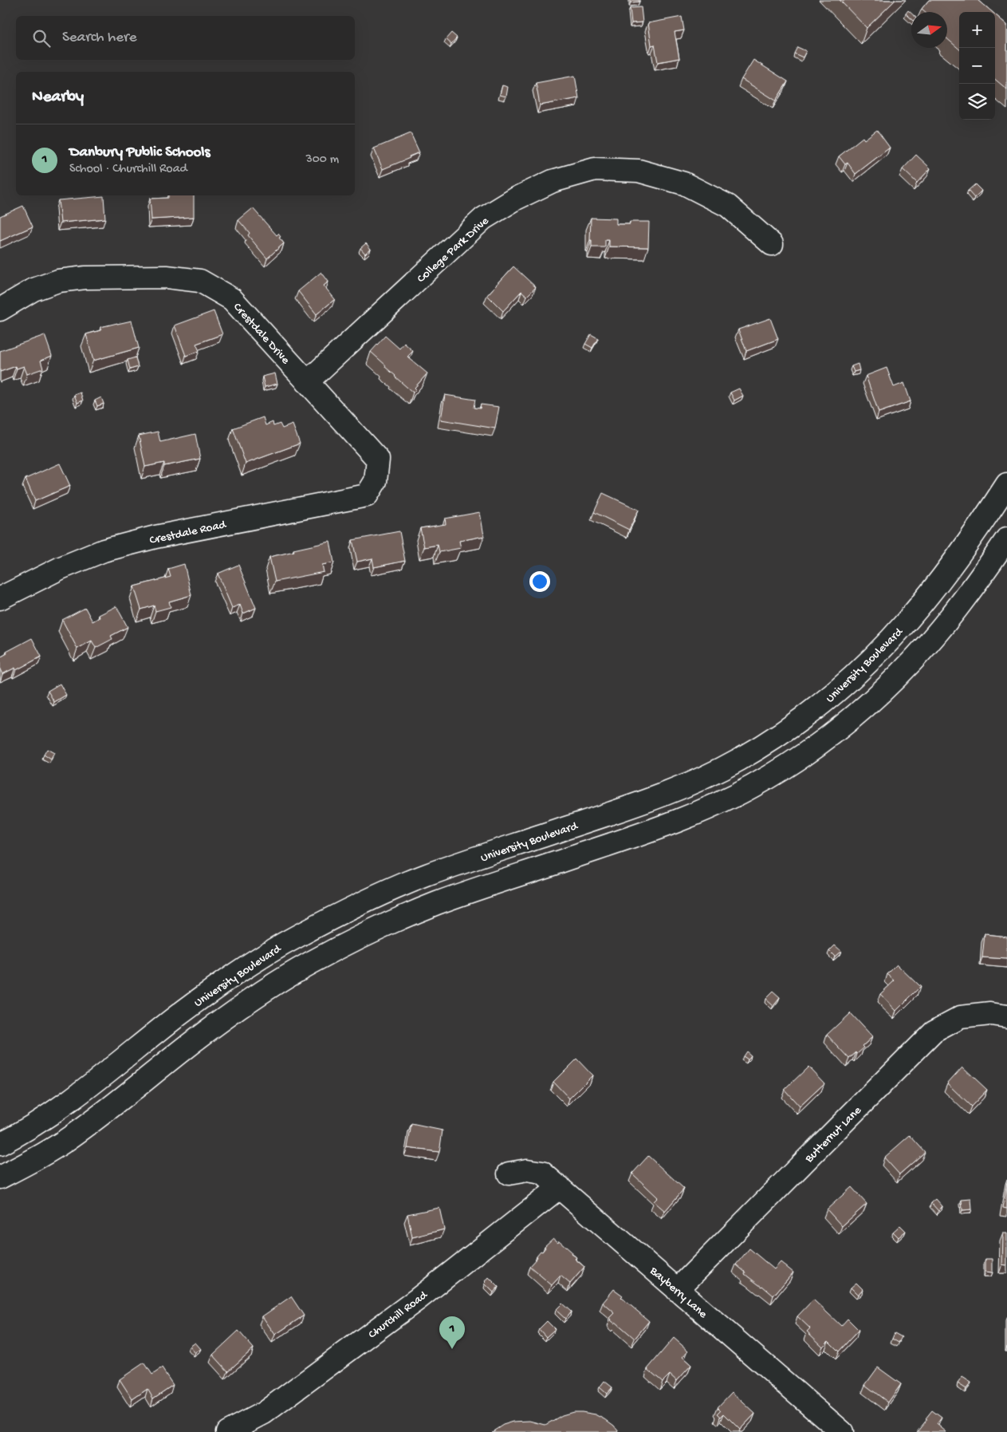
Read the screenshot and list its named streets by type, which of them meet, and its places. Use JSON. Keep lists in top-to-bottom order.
{
  "streets": {
    "street": [
      "College Park Drive",
      "Crestdale Drive",
      "Crestdale Road",
      "University Boulevard",
      "Butternut Lane",
      "Bayberry Lane",
      "Churchill Road"
    ]
  },
  "crossings": [
    ["College Park Drive", "Crestdale Drive"],
    ["Crestdale Drive", "Crestdale Road"],
    ["Butternut Lane", "Bayberry Lane"],
    ["Bayberry Lane", "Churchill Road"]
  ],
  "north": "right",
  "page": {
    "map_buttons": ["+", "−"],
    "search": "Search here",
    "heading": "Nearby",
    "list": [
      {
        "mark": "1",
        "name": "Danbury Public Schools",
        "note": "School · Churchill Road",
        "value": "300 m"
      }
    ],
    "pins": "1"
  }
}
